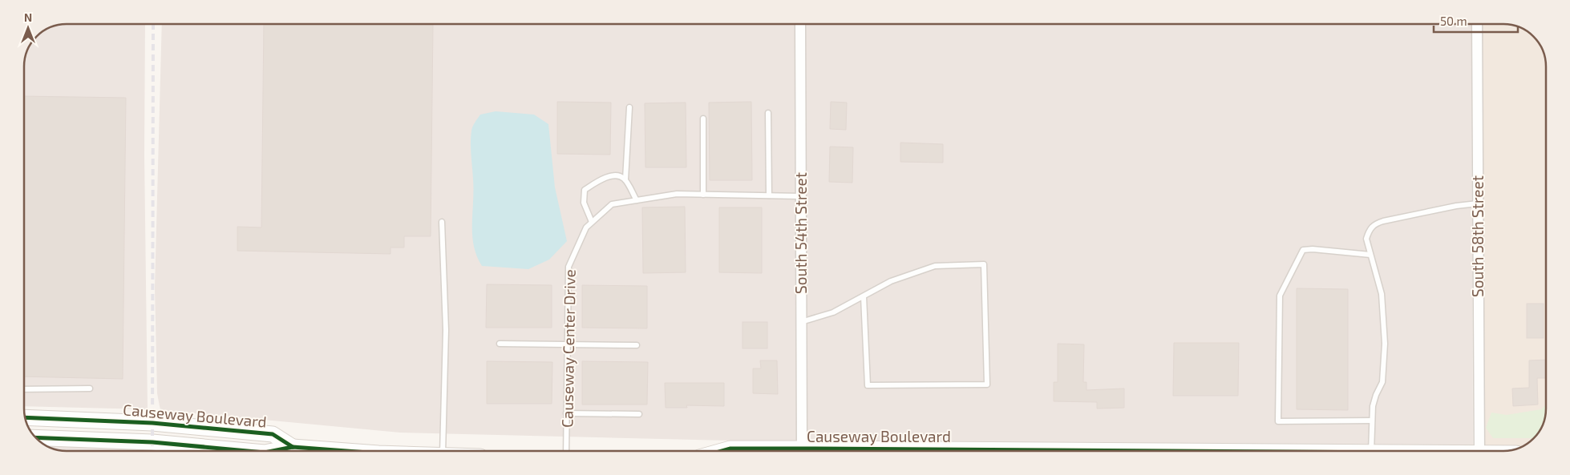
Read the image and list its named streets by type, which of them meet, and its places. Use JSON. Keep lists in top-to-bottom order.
{
  "streets": {
    "main road": ["Causeway Boulevard"],
    "street": ["South 54th Street", "South 58th Street"],
    "lane": ["Causeway Center Drive"]
  },
  "crossings": [
    ["South 54th Street", "Causeway Center Drive"]
  ],
  "scale_bar": "50 m",
  "north": "top"
}
